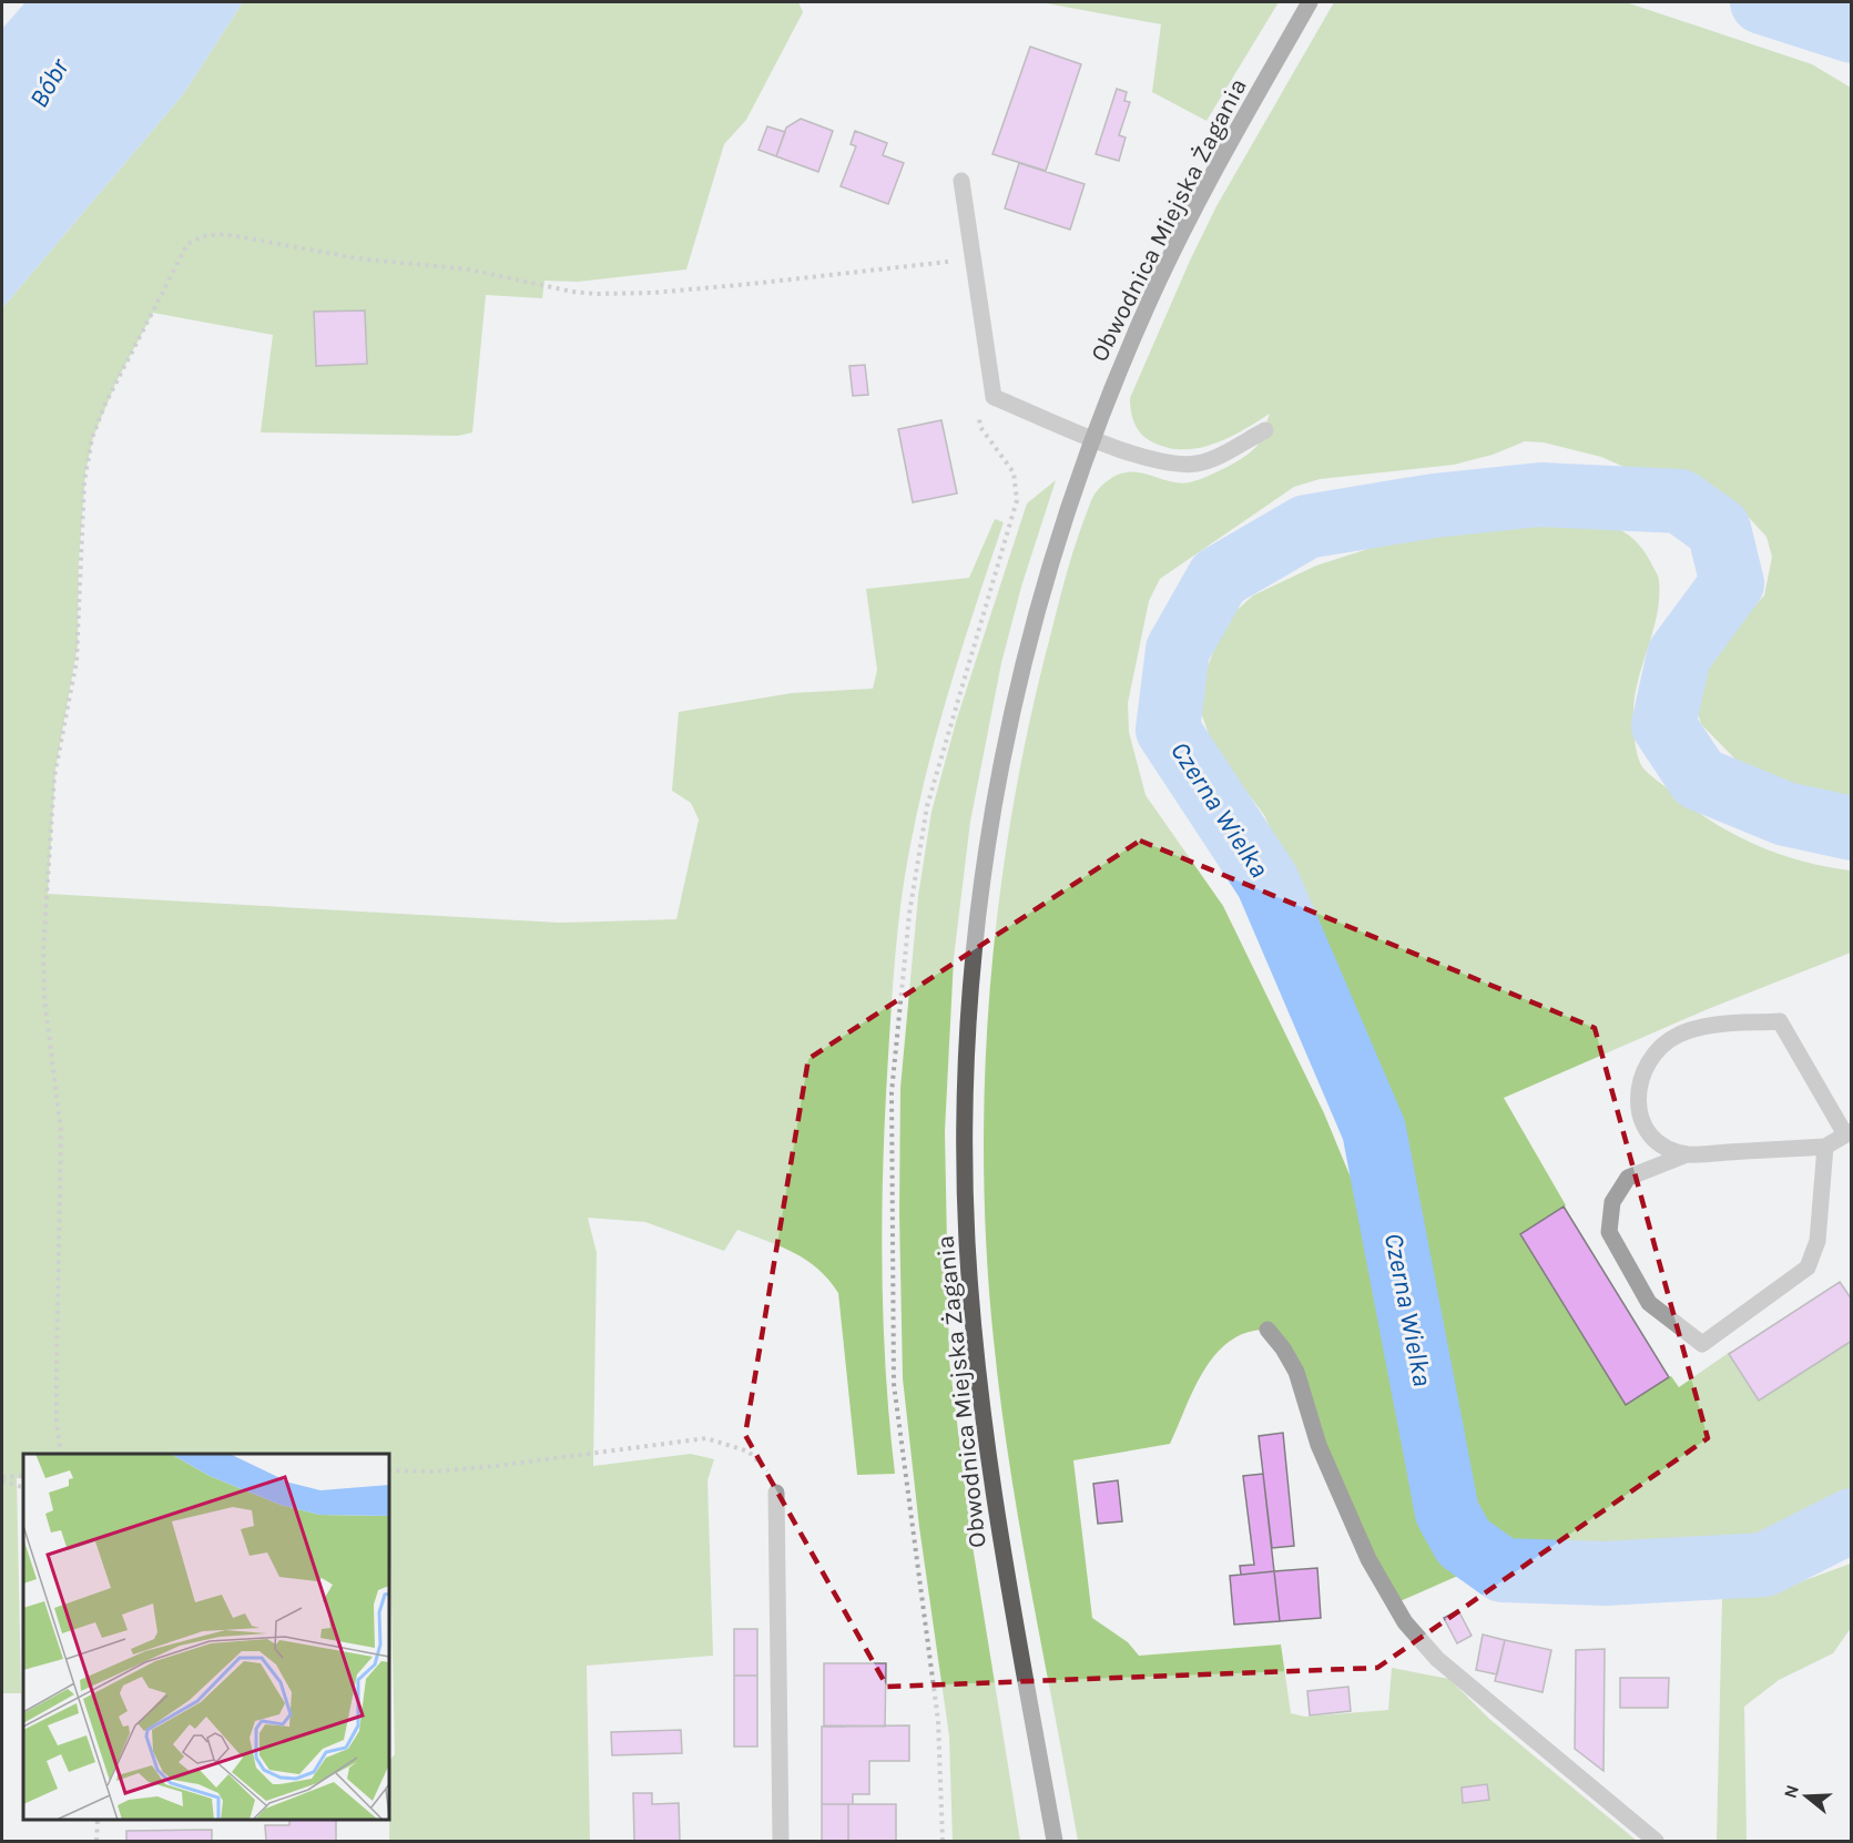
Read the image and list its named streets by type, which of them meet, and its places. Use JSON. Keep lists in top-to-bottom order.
{
  "streets": {
    "main road": ["Obwodnica Miejska Żagania"]
  },
  "water": ["Bóbr", "Czerna Wielka"],
  "north": "left"
}
